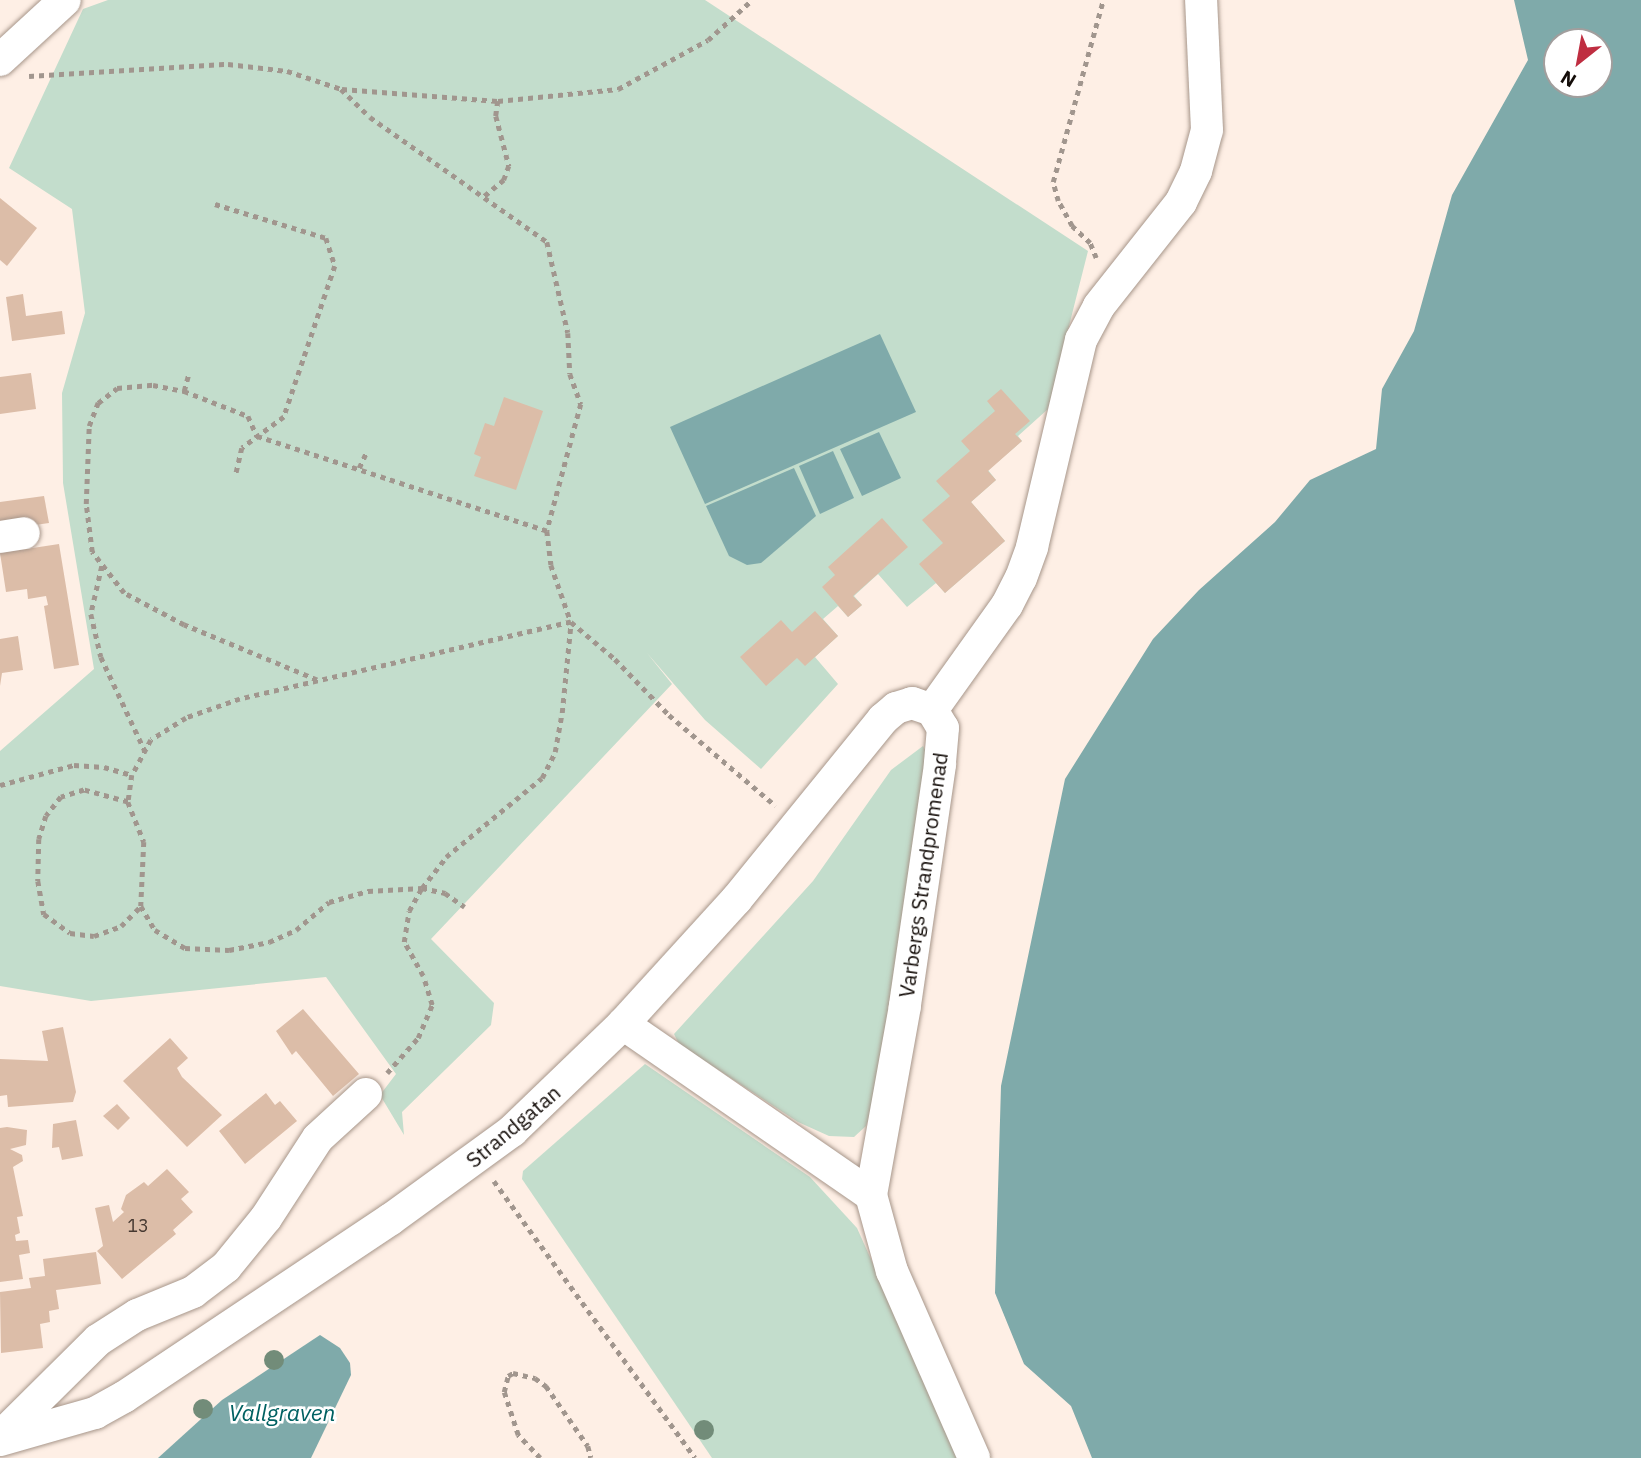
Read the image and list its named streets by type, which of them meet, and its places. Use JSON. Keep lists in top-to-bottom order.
{
  "streets": {
    "street": ["Varbergs Strandpromenad", "Strandgatan"]
  },
  "crossings": [
    ["Varbergs Strandpromenad", "Strandgatan"]
  ],
  "water": ["Vallgraven"],
  "house_numbers": ["13"],
  "north": "bottom left"
}
